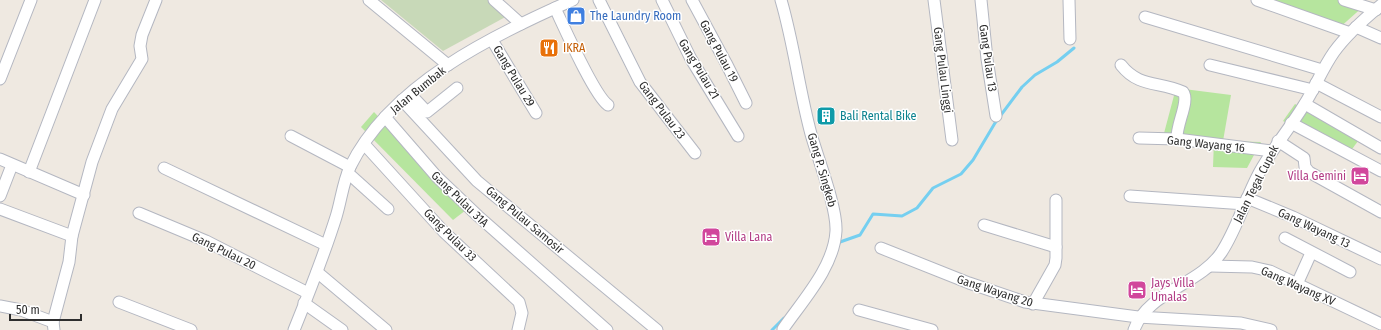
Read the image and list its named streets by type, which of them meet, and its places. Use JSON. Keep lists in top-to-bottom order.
{
  "streets": {
    "street": [
      "Gang Pulau 19",
      "Gang Pulau 13",
      "Gang Pulau 21",
      "Gang Pulau Linggi",
      "Gang Pulau 29",
      "Jalan Bumbak",
      "Gang Pulau 23",
      "Gang Wayang 16",
      "Gang P. Singkeb",
      "Jalan Tegal Cupek",
      "Gang Pulau 31A",
      "Gang Pulau Samosir",
      "Gang Wayang 13",
      "Gang Pulau 33",
      "Gang Pulau 20",
      "Gang Wayang XV",
      "Gang Wayang 20"
    ]
  },
  "crossings": [
    ["Gang Pulau 29", "Jalan Bumbak"],
    ["Jalan Bumbak", "Gang Pulau 31A"],
    ["Jalan Bumbak", "Gang Pulau Samosir"],
    ["Jalan Bumbak", "Gang Pulau 33"],
    ["Jalan Bumbak", "Gang Pulau 20"],
    ["Gang Wayang 16", "Jalan Tegal Cupek"],
    ["Jalan Tegal Cupek", "Gang Wayang 13"],
    ["Jalan Tegal Cupek", "Gang Wayang XV"],
    ["Jalan Tegal Cupek", "Gang Wayang 20"]
  ],
  "places": {
    "shop": ["The Laundry Room"],
    "restaurant": ["IKRA"],
    "building": ["Bali Rental Bike"],
    "hotel": ["Villa Gemini", "Villa Lana", "Jays Villa Umalas"]
  },
  "scale_bar": "50 m"
}
